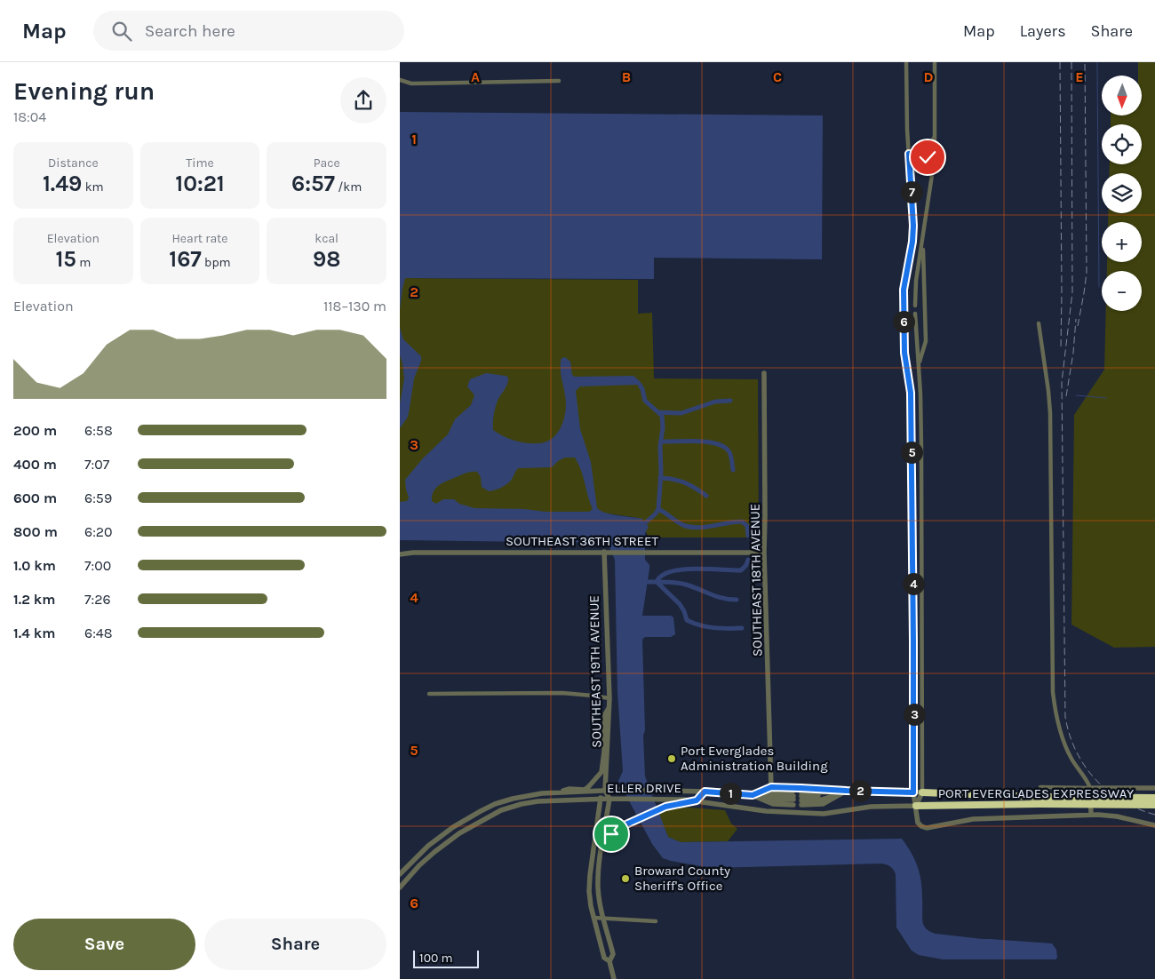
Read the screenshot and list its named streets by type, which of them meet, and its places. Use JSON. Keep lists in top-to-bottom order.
{
  "streets": {
    "highway": ["PORT EVERGLADES EXPRESSWAY"],
    "street": [
      "SOUTHEAST 36TH STREET",
      "SOUTHEAST 18TH AVENUE",
      "SOUTHEAST 19TH AVENUE",
      "ELLER DRIVE"
    ]
  },
  "crossings": [
    ["SOUTHEAST 36TH STREET", "SOUTHEAST 18TH AVENUE"],
    ["SOUTHEAST 36TH STREET", "SOUTHEAST 19TH AVENUE"],
    ["SOUTHEAST 18TH AVENUE", "ELLER DRIVE"],
    ["SOUTHEAST 19TH AVENUE", "ELLER DRIVE"],
    ["ELLER DRIVE", "PORT EVERGLADES EXPRESSWAY"]
  ],
  "places": ["Port Everglades Administration Building", "Broward County Sheriff's Office"],
  "scale_bar": "100 m",
  "north": "bottom",
  "page": {
    "header": "Map",
    "search": "Search here",
    "nav": ["Map", "Layers", "Share"],
    "heading": ["Evening run", "18:04"],
    "map_buttons": ["+", "−"],
    "stats": [
      ["Distance", "1.49 km"],
      ["Time", "10:21"],
      ["Pace", "6:57 /km"],
      ["Elevation", "15 m"],
      ["Heart rate", "167 bpm"],
      ["kcal", "98"]
    ],
    "pins": [
      "7",
      "6",
      "5",
      "4",
      "3",
      "2",
      "1"
    ],
    "chart": ["Elevation", "118–130 m"],
    "list": [
      {
        "name": "200 m",
        "note": "6:58"
      },
      {
        "name": "400 m",
        "note": "7:07"
      },
      {
        "name": "600 m",
        "note": "6:59"
      },
      {
        "name": "800 m",
        "note": "6:20"
      },
      {
        "name": "1.0 km",
        "note": "7:00"
      },
      {
        "name": "1.2 km",
        "note": "7:26"
      },
      {
        "name": "1.4 km",
        "note": "6:48"
      }
    ],
    "buttons": ["Save", "Share"],
    "scale": "100 m"
  },
  "grid": {
    "columns": [
      "A",
      "B",
      "C",
      "D",
      "E"
    ],
    "rows": [
      "1",
      "2",
      "3",
      "4",
      "5",
      "6"
    ]
  }
}
